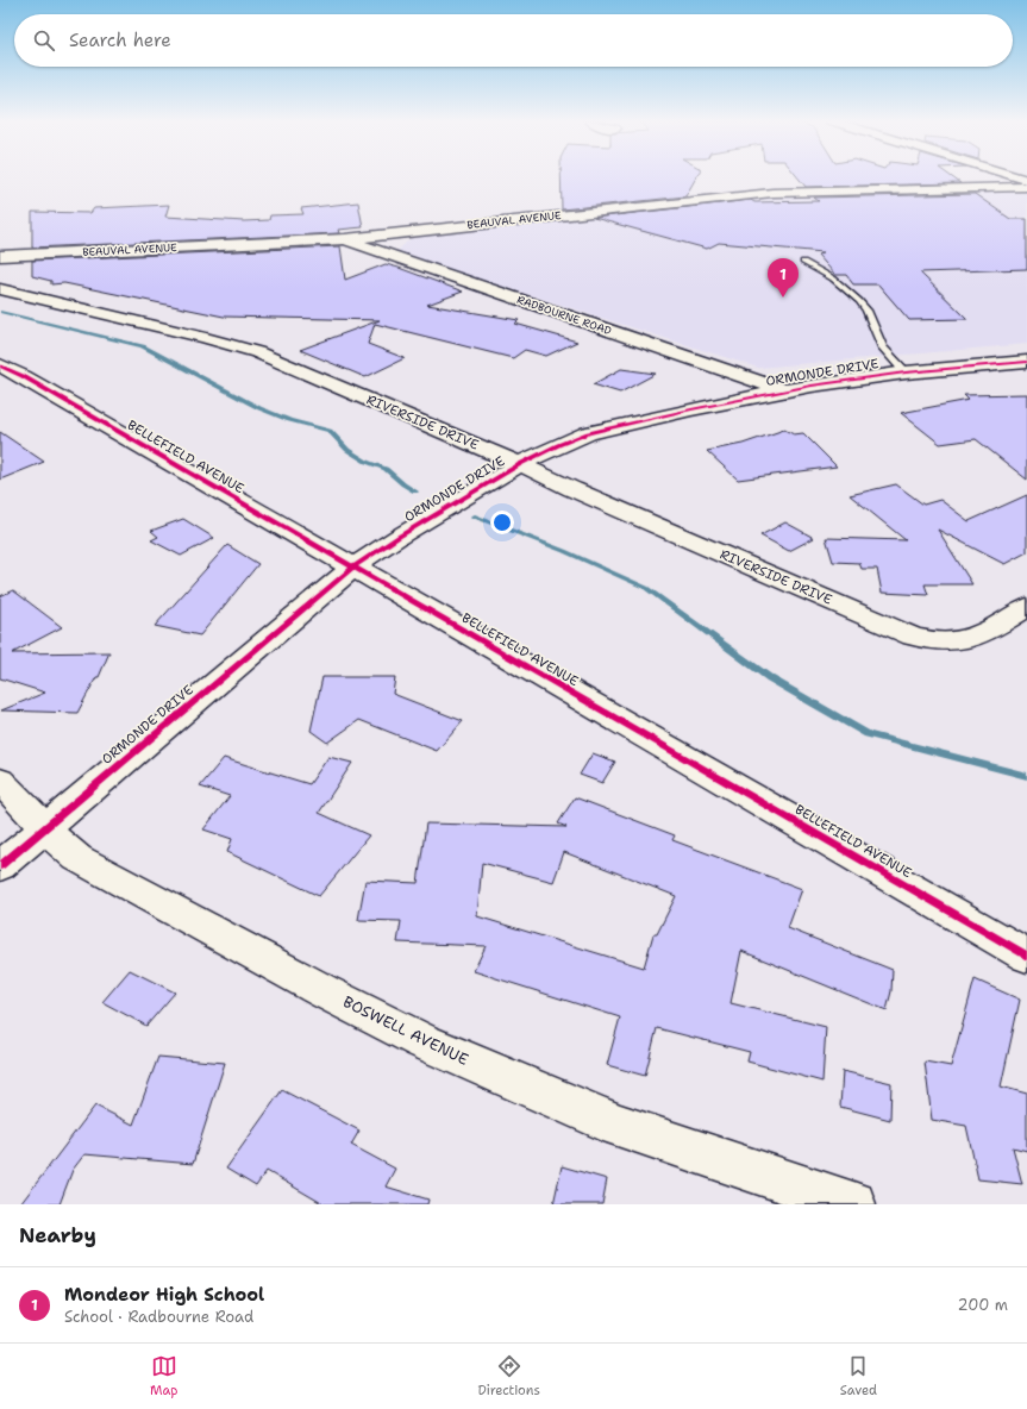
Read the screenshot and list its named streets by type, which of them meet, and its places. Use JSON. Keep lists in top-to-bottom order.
{
  "streets": {
    "street": [
      "BEAUVAL AVENUE",
      "RADBOURNE ROAD",
      "ORMONDE DRIVE",
      "RIVERSIDE DRIVE",
      "BELLEFIELD AVENUE",
      "BOSWELL AVENUE"
    ]
  },
  "crossings": [
    ["BEAUVAL AVENUE", "RADBOURNE ROAD"],
    ["RADBOURNE ROAD", "ORMONDE DRIVE"],
    ["ORMONDE DRIVE", "RIVERSIDE DRIVE"],
    ["ORMONDE DRIVE", "BELLEFIELD AVENUE"],
    ["ORMONDE DRIVE", "BOSWELL AVENUE"]
  ],
  "page": {
    "search": "Search here",
    "pins": "1",
    "heading": "Nearby",
    "list": [
      {
        "mark": "1",
        "name": "Mondeor High School",
        "note": "School · Radbourne Road",
        "value": "200 m"
      }
    ],
    "nav": ["Map", "Directions", "Saved"]
  }
}
